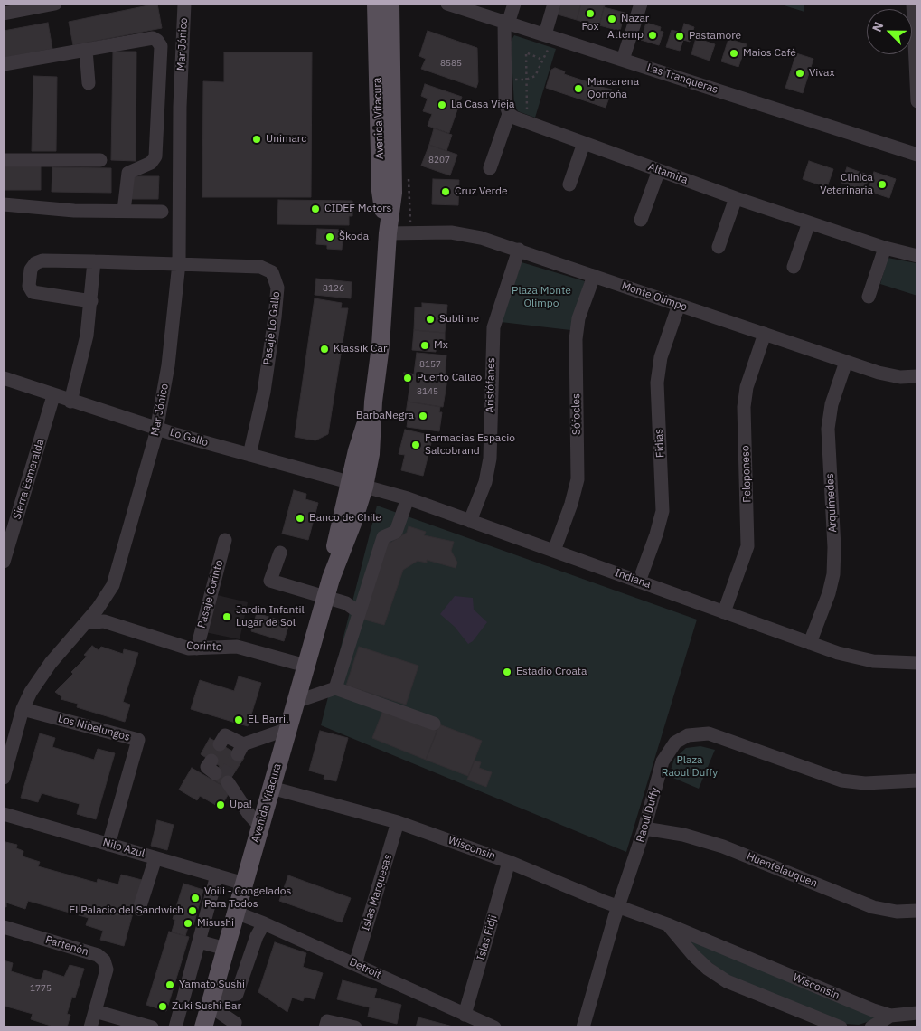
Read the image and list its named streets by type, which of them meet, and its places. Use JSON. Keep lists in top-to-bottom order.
{
  "streets": {
    "main road": ["Avenida Vitacura"],
    "street": [
      "Mar Jónico",
      "Las Tranqueras",
      "Altamira",
      "Monte Olimpo",
      "Pasaje Lo Gallo",
      "Aristófanes",
      "Sófocles",
      "Lo Gallo",
      "Fidias",
      "Peloponeso",
      "Sierra Esmeralda",
      "Arquímedes",
      "Indiana",
      "Pasaje Corinto",
      "Corinto",
      "Los Nibelungos",
      "Raoul Duffy",
      "Nilo Azul",
      "Wisconsin",
      "Huentelauquen",
      "Islas Marquesas",
      "Islas Fidji",
      "Partenón",
      "Detroit"
    ]
  },
  "crossings": [
    ["Mar Jónico", "Pasaje Lo Gallo"],
    ["Mar Jónico", "Lo Gallo"],
    ["Mar Jónico", "Corinto"],
    ["Mar Jónico", "Los Nibelungos"],
    ["Avenida Vitacura", "Monte Olimpo"],
    ["Avenida Vitacura", "Lo Gallo"],
    ["Avenida Vitacura", "Indiana"],
    ["Avenida Vitacura", "Corinto"],
    ["Avenida Vitacura", "Nilo Azul"],
    ["Avenida Vitacura", "Wisconsin"],
    ["Avenida Vitacura", "Detroit"],
    ["Monte Olimpo", "Aristófanes"],
    ["Monte Olimpo", "Sófocles"],
    ["Monte Olimpo", "Fidias"],
    ["Monte Olimpo", "Peloponeso"],
    ["Monte Olimpo", "Arquímedes"],
    ["Pasaje Lo Gallo", "Lo Gallo"],
    ["Aristófanes", "Indiana"],
    ["Sófocles", "Indiana"],
    ["Lo Gallo", "Sierra Esmeralda"],
    ["Lo Gallo", "Indiana"],
    ["Fidias", "Indiana"],
    ["Peloponeso", "Indiana"],
    ["Arquímedes", "Indiana"],
    ["Pasaje Corinto", "Corinto"],
    ["Los Nibelungos", "Nilo Azul"],
    ["Raoul Duffy", "Wisconsin"],
    ["Raoul Duffy", "Huentelauquen"],
    ["Wisconsin", "Islas Marquesas"],
    ["Wisconsin", "Islas Fidji"],
    ["Islas Marquesas", "Detroit"],
    ["Islas Fidji", "Detroit"]
  ],
  "parks": ["Plaza Monte Olimpo", "Plaza Raoul Duffy"],
  "places": [
    "Fox",
    "Nazar",
    "Attemp",
    "Pastamore",
    "Maios Café",
    "Vivax",
    "Marcarena Qorrońa",
    "La Casa Vieja",
    "Unimarc",
    "Clinica Veterinaria",
    "Cruz Verde",
    "CIDEF Motors",
    "Škoda",
    "Sublime",
    "Mx",
    "Klassik Car",
    "Puerto Callao",
    "BarbaNegra",
    "Farmacias Espacio Salcobrand",
    "Banco de Chile",
    "Jardin Infantil Lugar de Sol",
    "Estadio Croata",
    "EL Barril",
    "Upa!",
    "Voili - Congelados Para Todos",
    "El Palacio del Sandwich",
    "Misushi",
    "Yamato Sushi",
    "Zuki Sushi Bar"
  ],
  "house_numbers": [
    "8585",
    "8207",
    "8126",
    "8157",
    "8145",
    "1775"
  ],
  "north": "top left"
}
